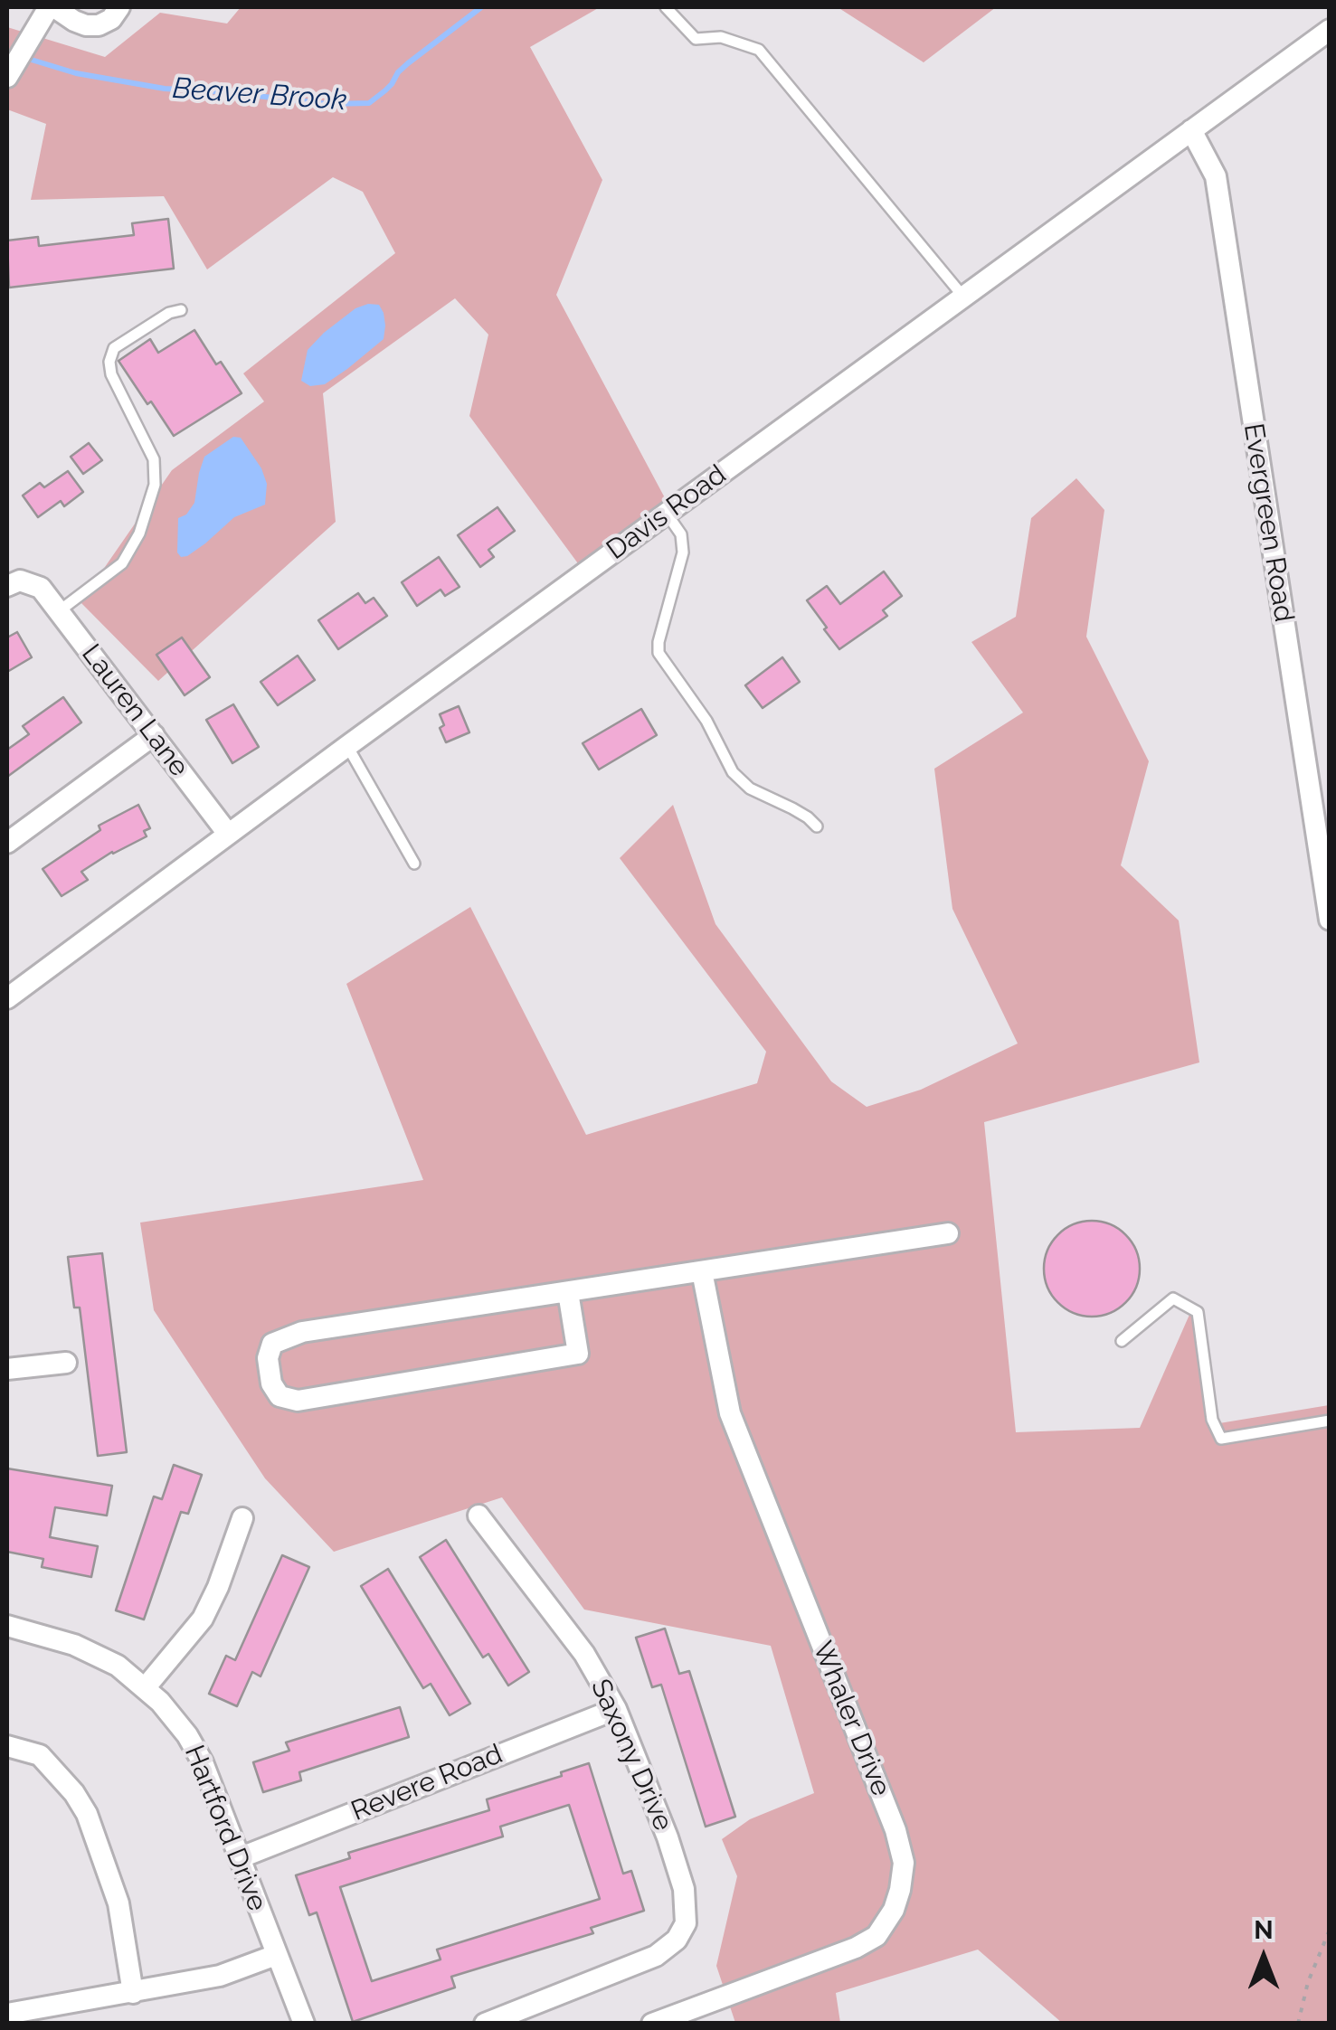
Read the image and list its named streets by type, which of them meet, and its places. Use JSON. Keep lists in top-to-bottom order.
{
  "streets": {
    "street": [
      "Davis Road",
      "Evergreen Road",
      "Lauren Lane",
      "Whaler Drive",
      "Saxony Drive",
      "Revere Road",
      "Hartford Drive"
    ]
  },
  "crossings": [
    ["Davis Road", "Evergreen Road"],
    ["Davis Road", "Lauren Lane"],
    ["Saxony Drive", "Revere Road"],
    ["Revere Road", "Hartford Drive"]
  ],
  "water": ["Beaver Brook"],
  "north": "top"
}
